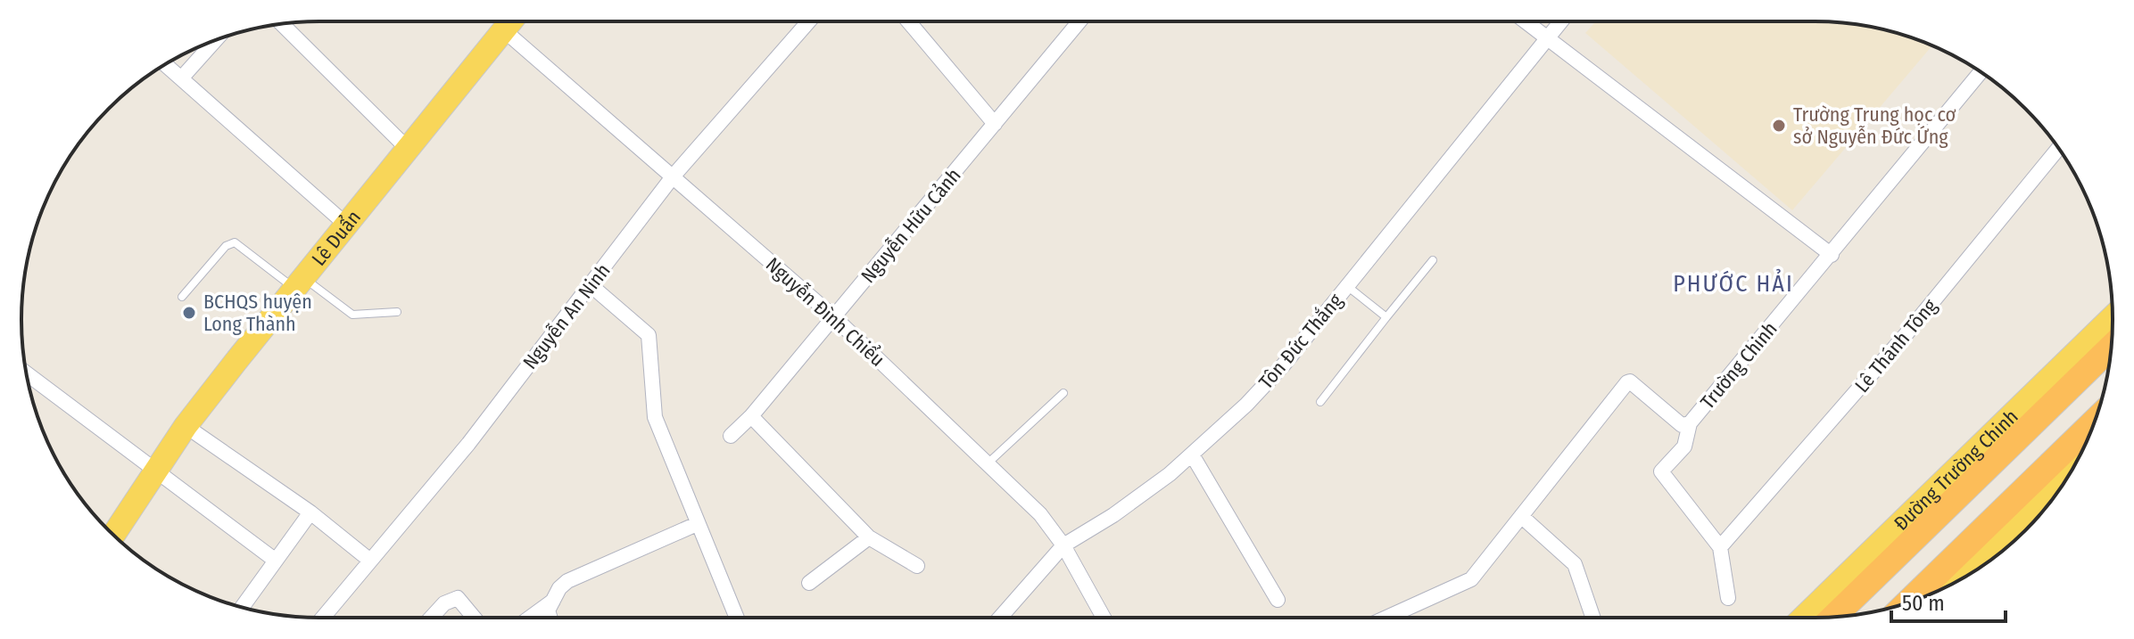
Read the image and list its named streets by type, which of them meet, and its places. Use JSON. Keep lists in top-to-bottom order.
{
  "streets": {
    "highway": ["Đường Trường Chinh"],
    "main road": ["Lê Duẩn"],
    "street": [
      "Nguyễn Hữu Cảnh",
      "Nguyễn Đình Chiểu",
      "Nguyễn An Ninh",
      "Tôn Đức Thắng",
      "Lê Thánh Tông",
      "Trường Chinh"
    ]
  },
  "crossings": [
    ["Nguyễn Hữu Cảnh", "Nguyễn Đình Chiểu"],
    ["Lê Duẩn", "Nguyễn Đình Chiểu"],
    ["Nguyễn Đình Chiểu", "Nguyễn An Ninh"],
    ["Nguyễn Đình Chiểu", "Tôn Đức Thắng"]
  ],
  "districts": ["PHƯỚC HẢI"],
  "places": ["Trường Trung học cơ sở Nguyễn Đức Ứng", "BCHQS huyện Long Thành"],
  "scale_bar": "50 m"
}
